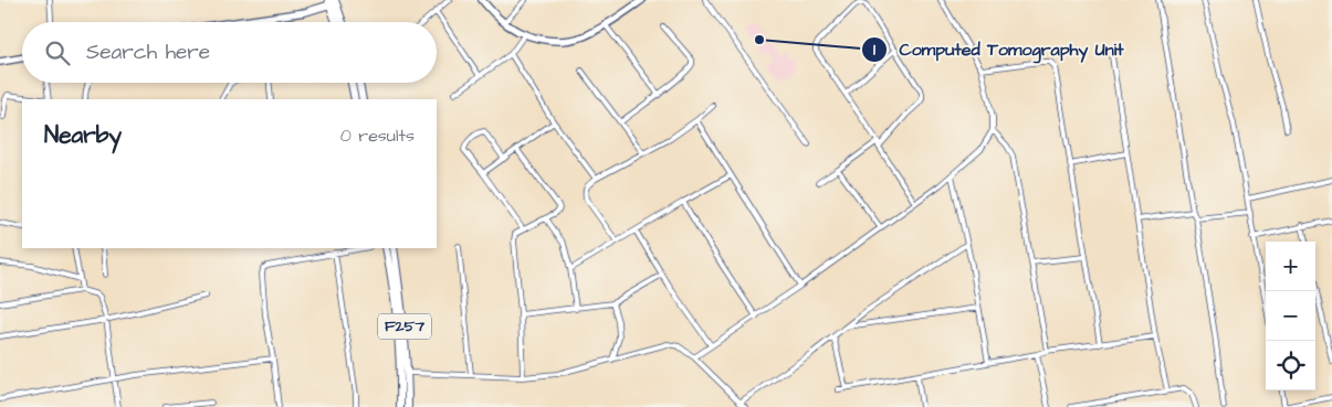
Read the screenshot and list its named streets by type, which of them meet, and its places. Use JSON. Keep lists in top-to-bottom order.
{
  "streets": {
    "main road": ["F257"]
  },
  "places": ["Computed Tomography Unit"],
  "page": {
    "search": "Search here",
    "heading": ["Nearby", "0 results"],
    "map_buttons": ["+", "−"]
  }
}
